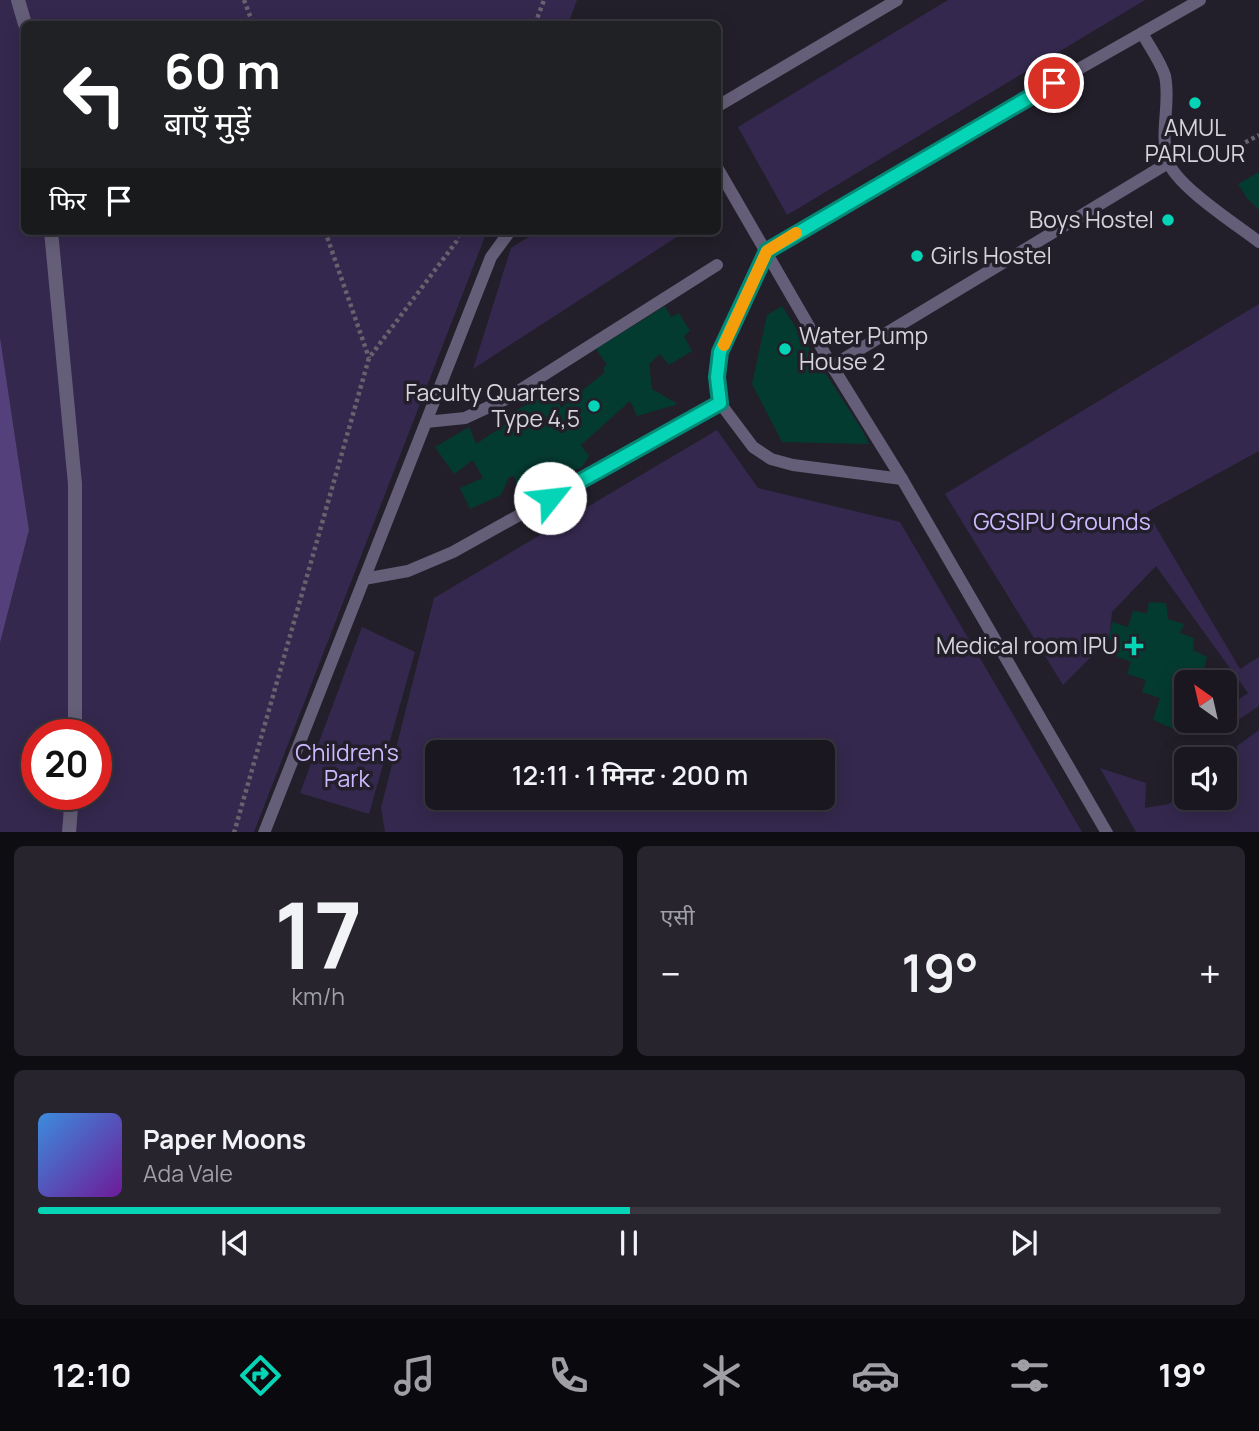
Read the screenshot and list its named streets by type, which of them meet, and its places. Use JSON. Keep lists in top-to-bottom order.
{
  "parks": ["GGSIPU Grounds", "Children's Park"],
  "places": {
    "other": [
      "AMUL PARLOUR",
      "Boys Hostel",
      "Girls Hostel",
      "Water Pump House 2",
      "Faculty Quarters Type 4,5"
    ],
    "health": ["Medical room IPU"]
  },
  "north": "top left",
  "page": {
    "turn": ["60 m", "बाएँ मुड़ें"],
    "then": "फिर",
    "limit": "20",
    "trip": "12:11 · 1 मिनट · 200 m",
    "tile": [
      ["17", "km/h"],
      "एसी"
    ],
    "heat": ["−", "19°", "+"],
    "song": ["Paper Moons", "Ada Vale"],
    "tabs": ["12:10", "19°"]
  }
}
